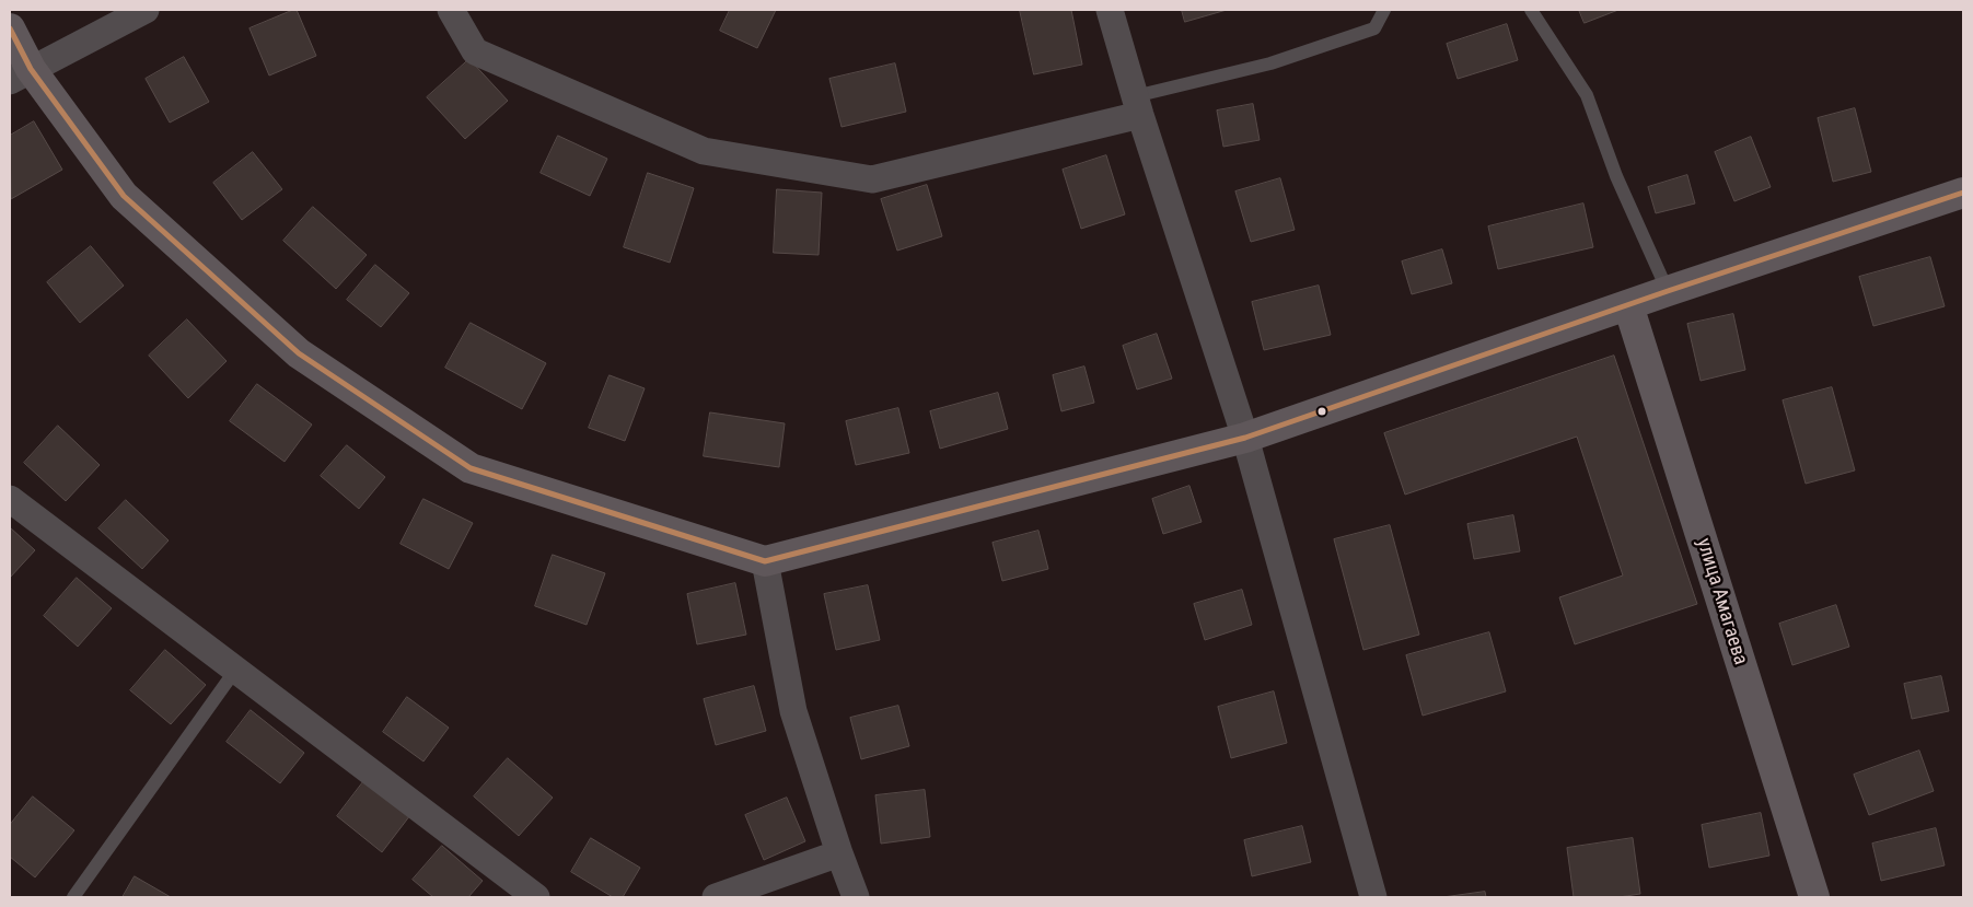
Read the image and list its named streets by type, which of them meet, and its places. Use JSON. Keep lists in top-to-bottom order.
{
  "streets": {
    "street": ["улица Амагаева"]
  }
}
